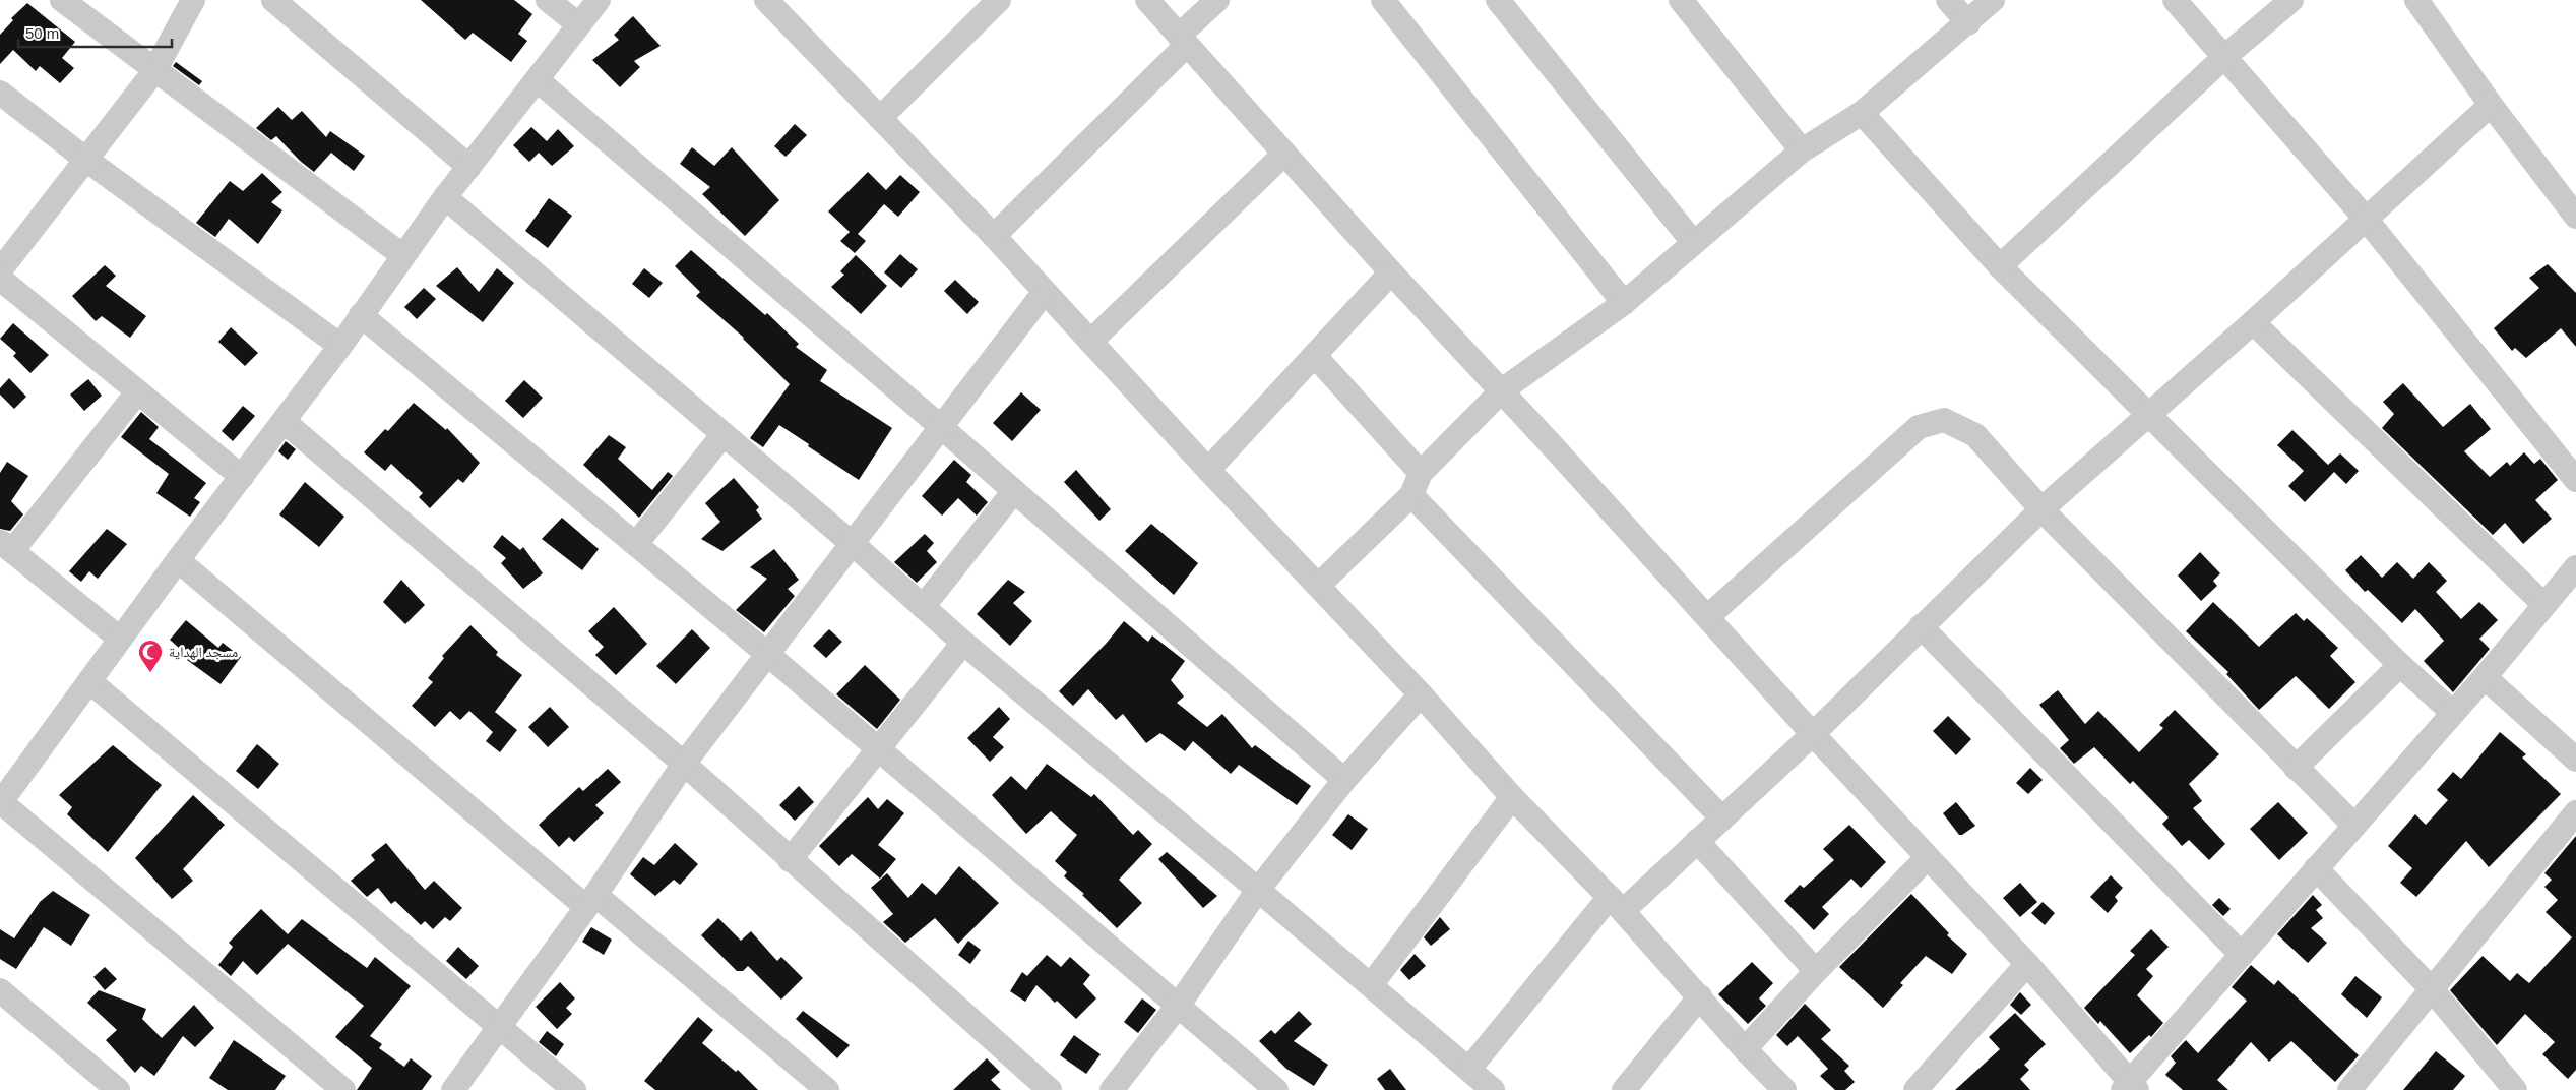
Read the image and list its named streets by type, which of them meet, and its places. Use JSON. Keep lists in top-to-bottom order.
{
  "places": {
    "mosque": ["مسجد الهداية"]
  },
  "scale_bar": "50 m"
}
